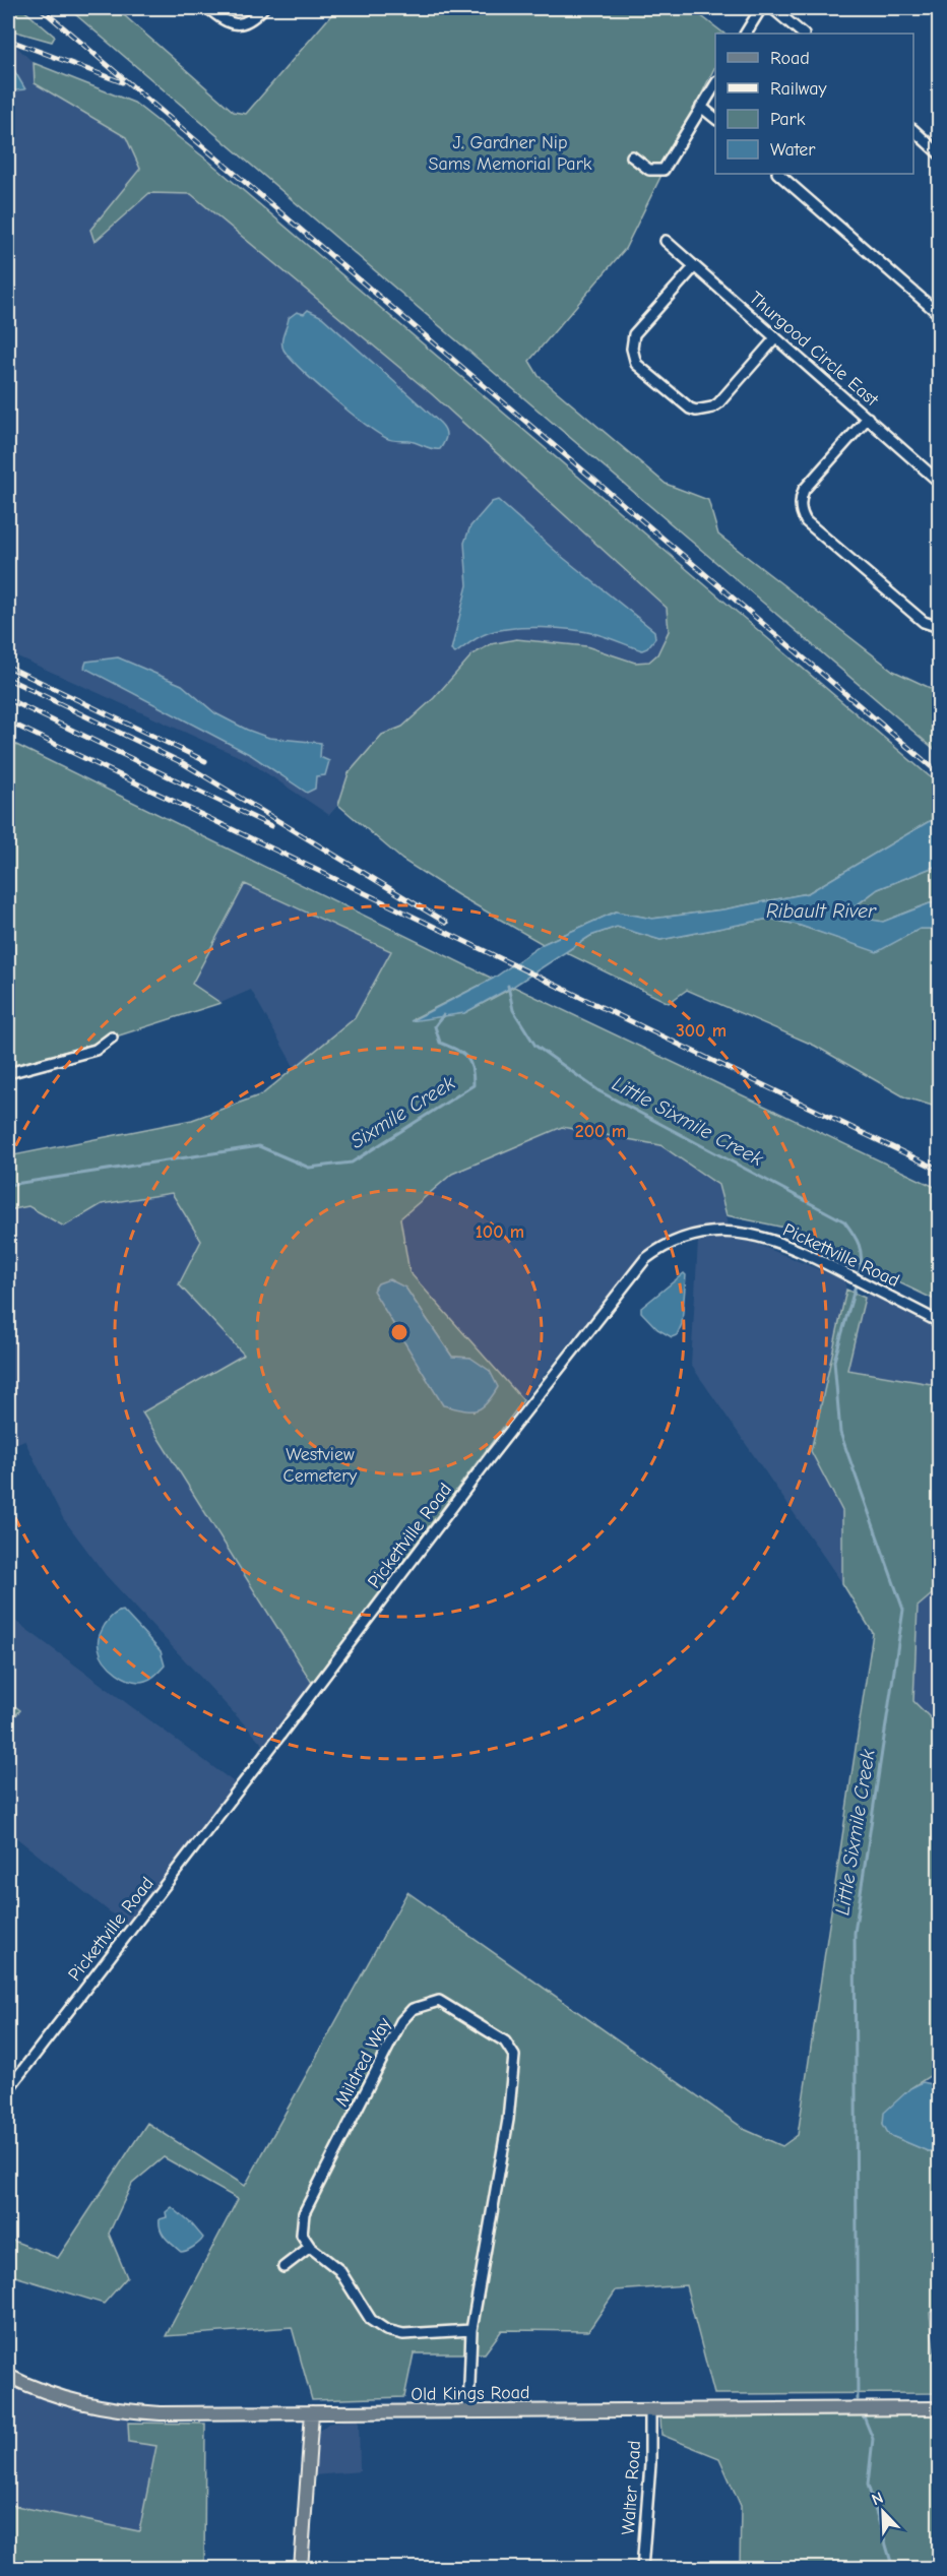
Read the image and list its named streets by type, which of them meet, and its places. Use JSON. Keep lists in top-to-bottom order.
{
  "streets": {
    "main road": ["Old Kings Road"],
    "street": [
      "Thurgood Circle East",
      "Pickettville Road",
      "Mildred Way",
      "Walter Road"
    ]
  },
  "crossings": [
    ["Mildred Way", "Old Kings Road"],
    ["Old Kings Road", "Walter Road"]
  ],
  "water": ["Ribault River", "Sixmile Creek", "Little Sixmile Creek"],
  "parks": ["J. Gardner Nip Sams Memorial Park", "Westview Cemetery"],
  "legend": [
    "Road",
    "Railway",
    "Park",
    "Water"
  ],
  "north": "top left",
  "rings": ["300 m", "200 m", "100 m"]
}
